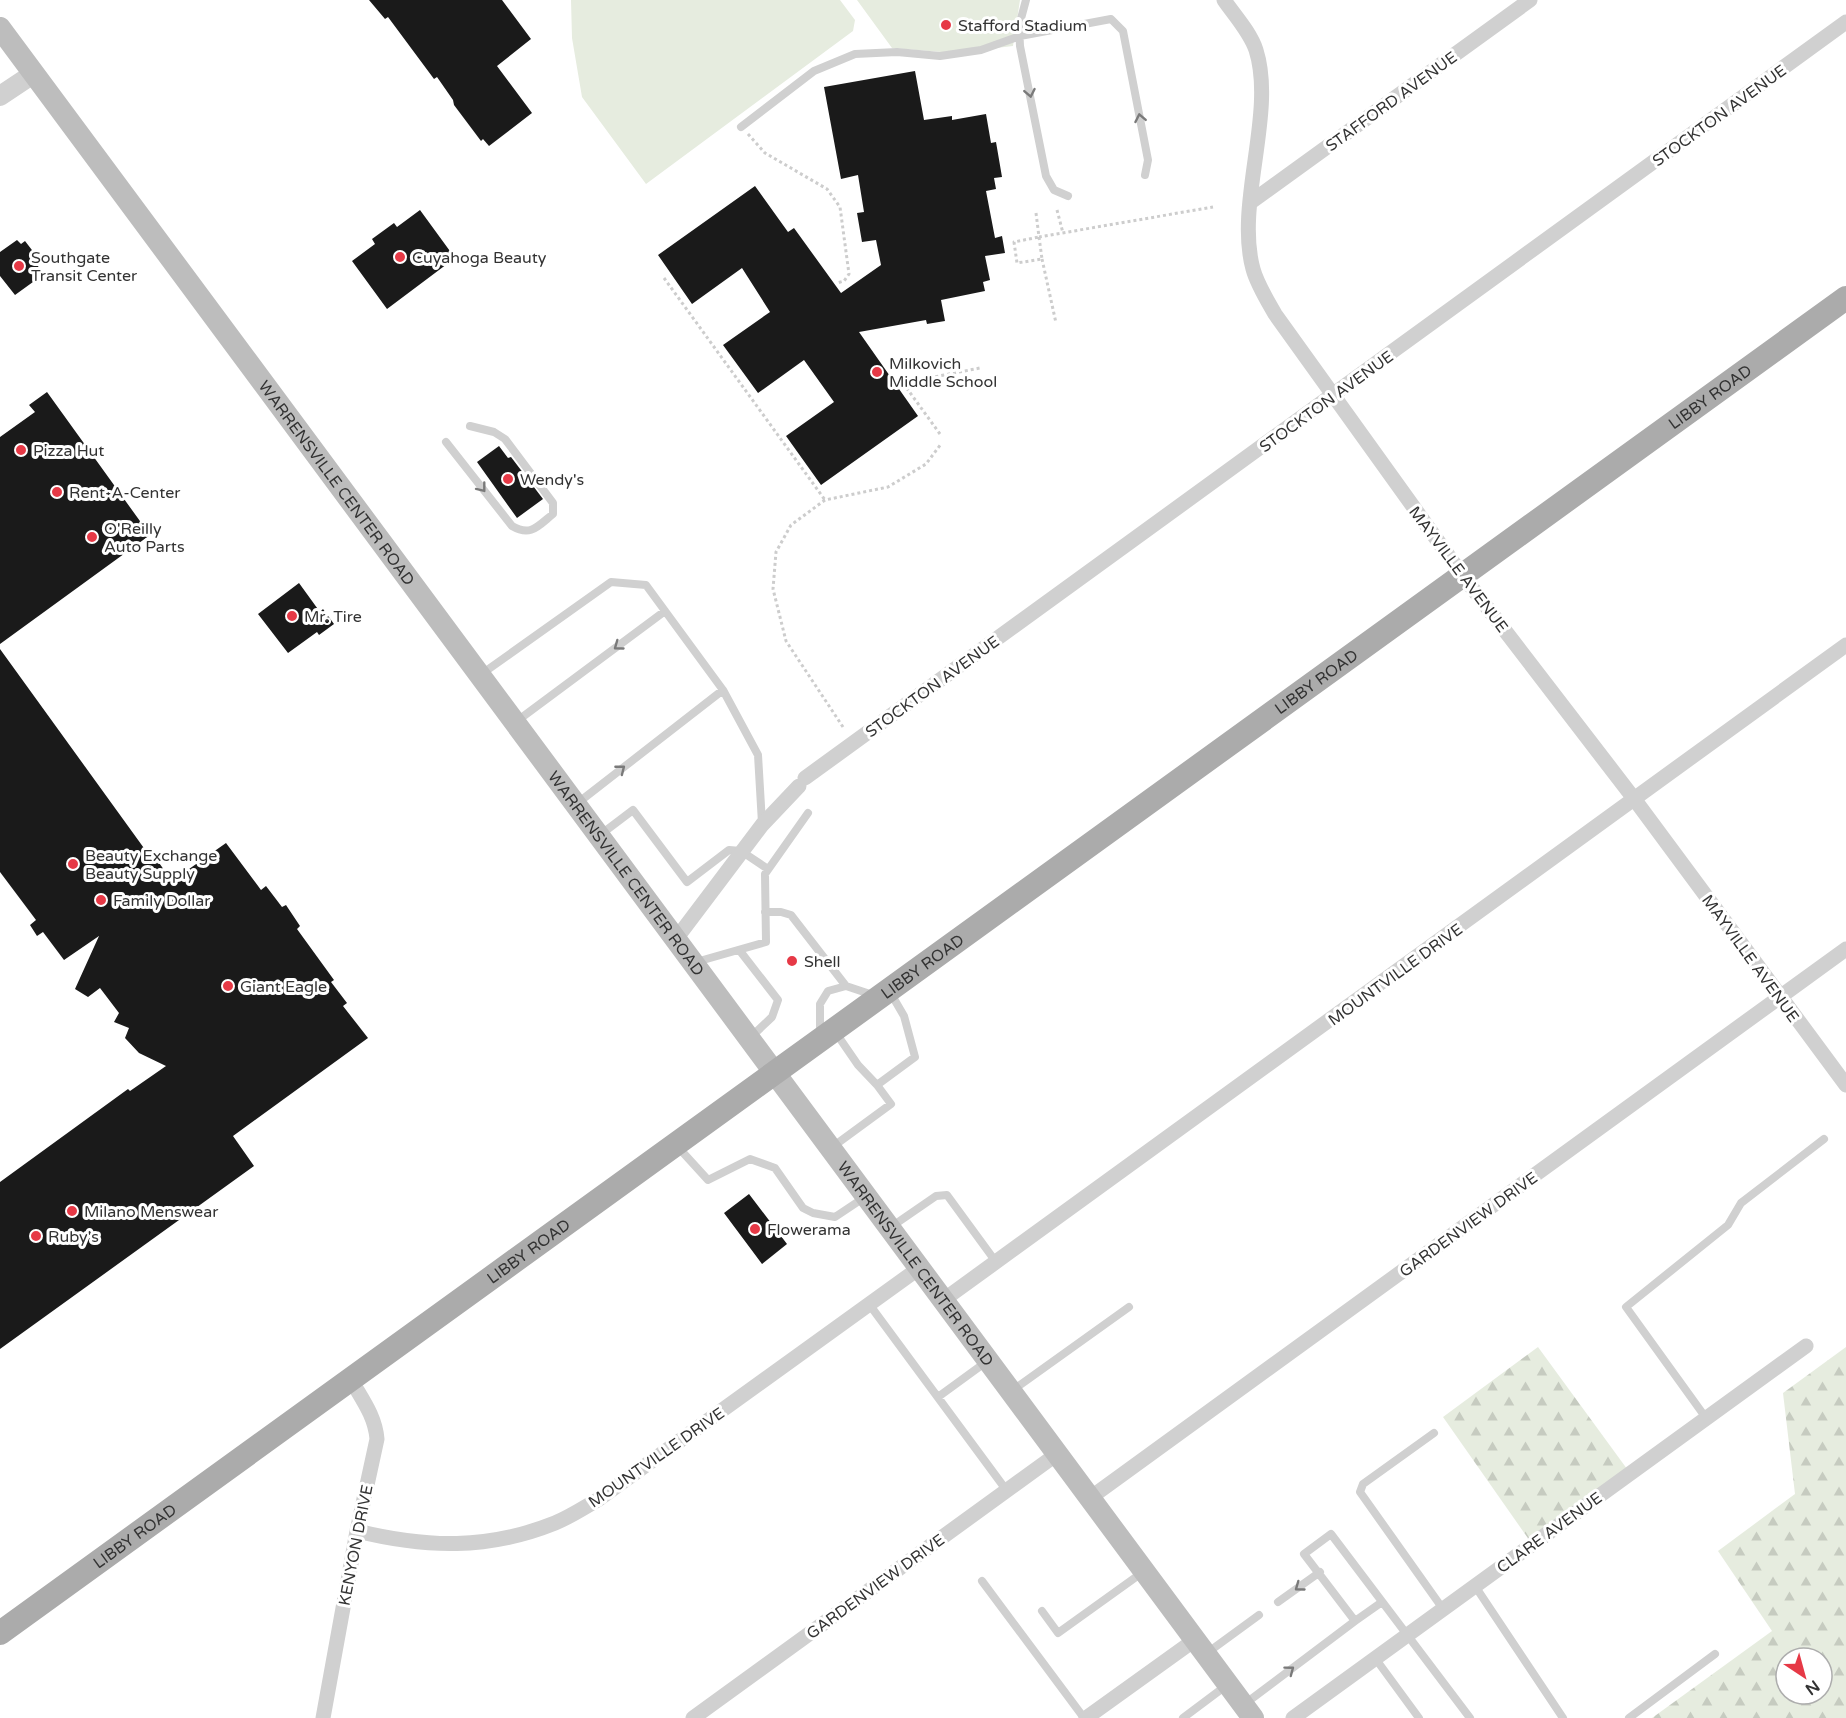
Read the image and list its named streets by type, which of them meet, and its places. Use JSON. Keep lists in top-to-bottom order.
{
  "streets": {
    "main road": ["LIBBY ROAD", "WARRENSVILLE CENTER ROAD"],
    "street": [
      "STAFFORD AVENUE",
      "STOCKTON AVENUE",
      "MAYVILLE AVENUE",
      "MOUNTVILLE DRIVE",
      "GARDENVIEW DRIVE",
      "CLARE AVENUE",
      "KENYON DRIVE"
    ]
  },
  "crossings": [
    ["STAFFORD AVENUE", "MAYVILLE AVENUE"],
    ["STOCKTON AVENUE", "WARRENSVILLE CENTER ROAD"],
    ["STOCKTON AVENUE", "MAYVILLE AVENUE"],
    ["LIBBY ROAD", "WARRENSVILLE CENTER ROAD"],
    ["LIBBY ROAD", "MAYVILLE AVENUE"],
    ["LIBBY ROAD", "KENYON DRIVE"],
    ["WARRENSVILLE CENTER ROAD", "MOUNTVILLE DRIVE"],
    ["WARRENSVILLE CENTER ROAD", "GARDENVIEW DRIVE"],
    ["MAYVILLE AVENUE", "MOUNTVILLE DRIVE"],
    ["MAYVILLE AVENUE", "GARDENVIEW DRIVE"],
    ["MOUNTVILLE DRIVE", "KENYON DRIVE"]
  ],
  "places": [
    "Stafford Stadium",
    "Cuyahoga Beauty",
    "Southgate Transit Center",
    "Milkovich Middle School",
    "Pizza Hut",
    "Wendy's",
    "Rent-A-Center",
    "O'Reilly Auto Parts",
    "Mr. Tire",
    "Beauty Exchange Beauty Supply",
    "Family Dollar",
    "Shell",
    "Giant Eagle",
    "Milano Menswear",
    "Flowerama",
    "Ruby's"
  ],
  "north": "bottom right"
}
